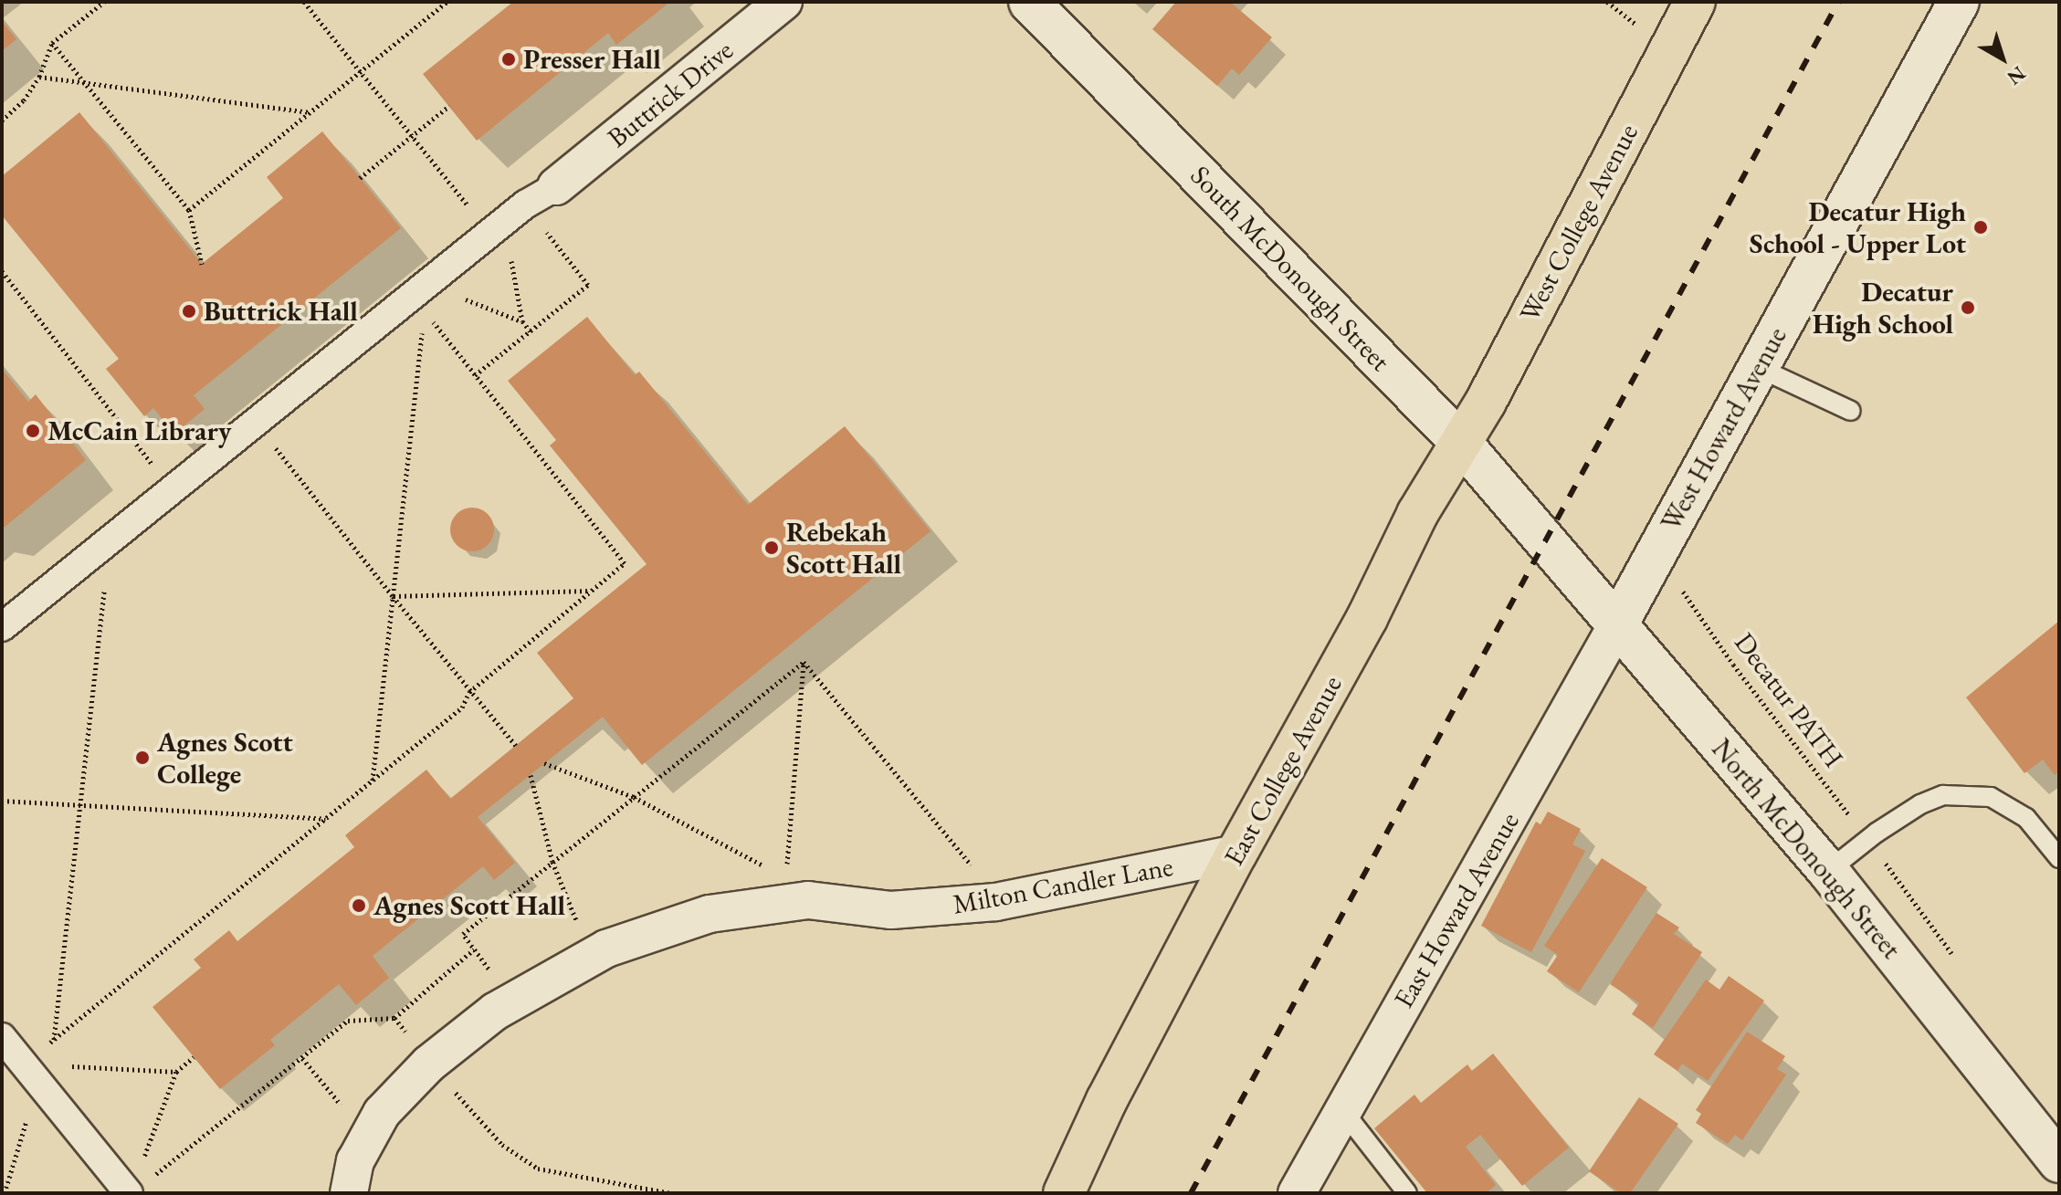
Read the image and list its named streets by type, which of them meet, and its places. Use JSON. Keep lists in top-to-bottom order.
{
  "streets": {
    "main road": ["West College Avenue", "East College Avenue"],
    "street": [
      "Buttrick Drive",
      "South McDonough Street",
      "West Howard Avenue",
      "North McDonough Street",
      "Milton Candler Lane",
      "East Howard Avenue"
    ],
    "path": ["Decatur PATH"]
  },
  "crossings": [
    ["West College Avenue", "South McDonough Street"],
    ["West College Avenue", "East College Avenue"],
    ["South McDonough Street", "East College Avenue"],
    ["South McDonough Street", "North McDonough Street"],
    ["West Howard Avenue", "North McDonough Street"],
    ["West Howard Avenue", "East Howard Avenue"],
    ["East College Avenue", "Milton Candler Lane"],
    ["North McDonough Street", "East Howard Avenue"]
  ],
  "places": [
    "Presser Hall",
    "Decatur High School - Upper Lot",
    "Decatur High School",
    "Buttrick Hall",
    "McCain Library",
    "Rebekah Scott Hall",
    "Agnes Scott College",
    "Agnes Scott Hall"
  ],
  "north": "bottom right"
}
